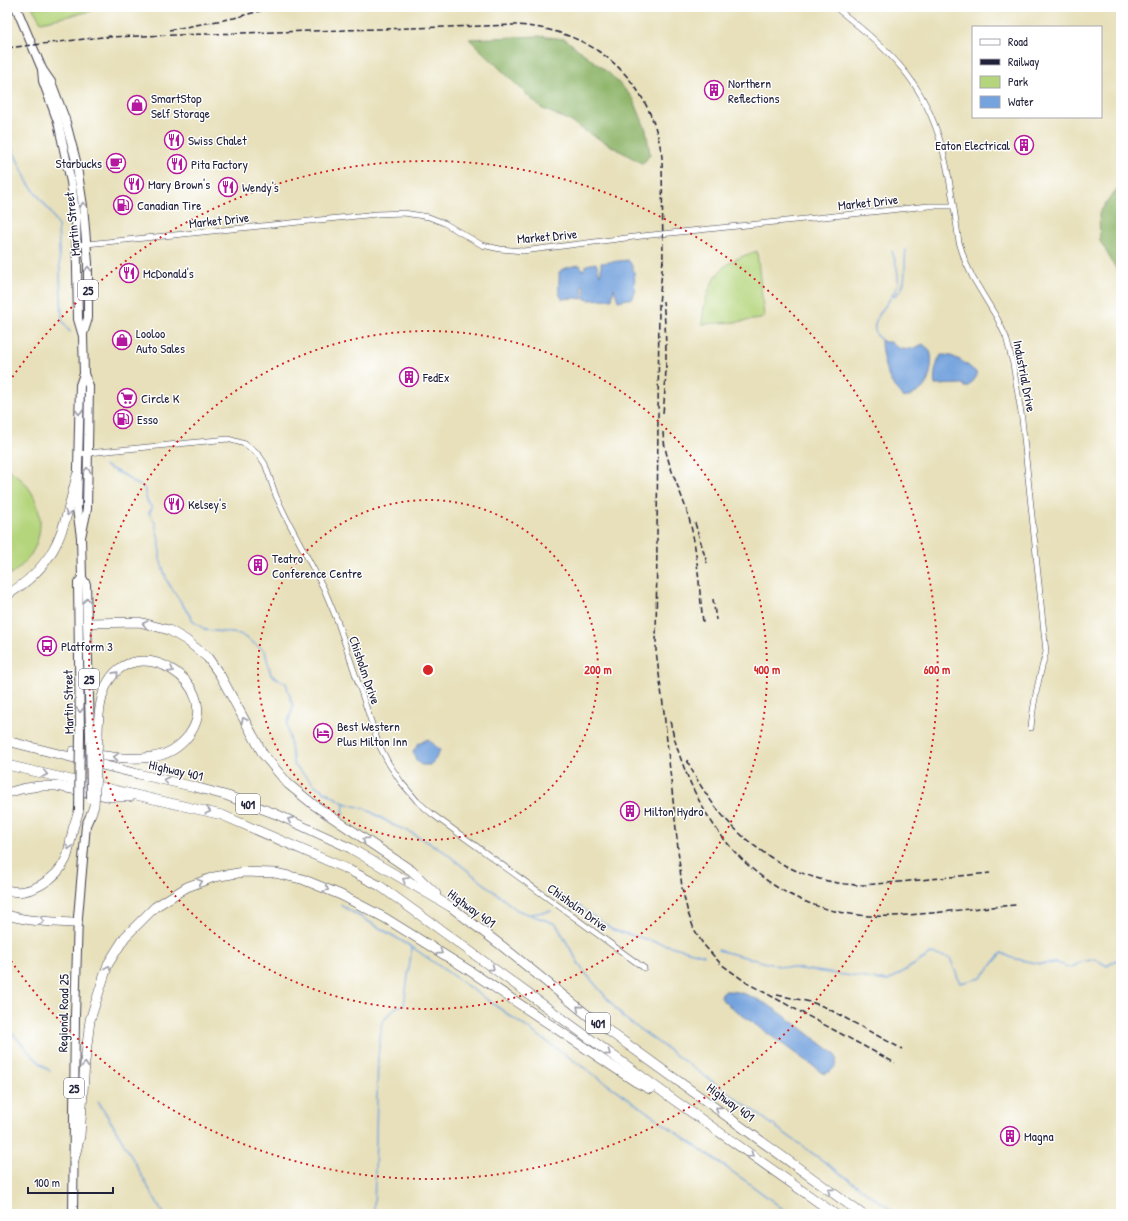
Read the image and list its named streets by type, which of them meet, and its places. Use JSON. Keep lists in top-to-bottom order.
{
  "streets": {
    "highway": ["Highway 401", "401"],
    "main road": ["Martin Street", "25", "Regional Road 25"],
    "street": ["Market Drive", "Industrial Drive", "Chisholm Drive"]
  },
  "crossings": [
    ["Market Drive", "Martin Street"],
    ["Market Drive", "Industrial Drive"],
    ["Martin Street", "Chisholm Drive"],
    ["Martin Street", "Regional Road 25"]
  ],
  "places": {
    "building": [
      "Northern Reflections",
      "Eaton Electrical",
      "FedEx",
      "Teatro Conference Centre",
      "Milton Hydro",
      "Magna"
    ],
    "shop": ["SmartStop Self Storage", "Looloo Auto Sales"],
    "restaurant": [
      "Swiss Chalet",
      "Pita Factory",
      "Mary Brown's",
      "Wendy's",
      "McDonald's",
      "Kelsey's"
    ],
    "cafe": ["Starbucks"],
    "fuel station": ["Canadian Tire", "Esso"],
    "supermarket": ["Circle K"],
    "bus stop": ["Platform 3"],
    "hotel": ["Best Western Plus Milton Inn"]
  },
  "legend": [
    "Road",
    "Railway",
    "Park",
    "Water"
  ],
  "scale_bar": "100 m",
  "rings": ["200 m", "400 m", "600 m"]
}
